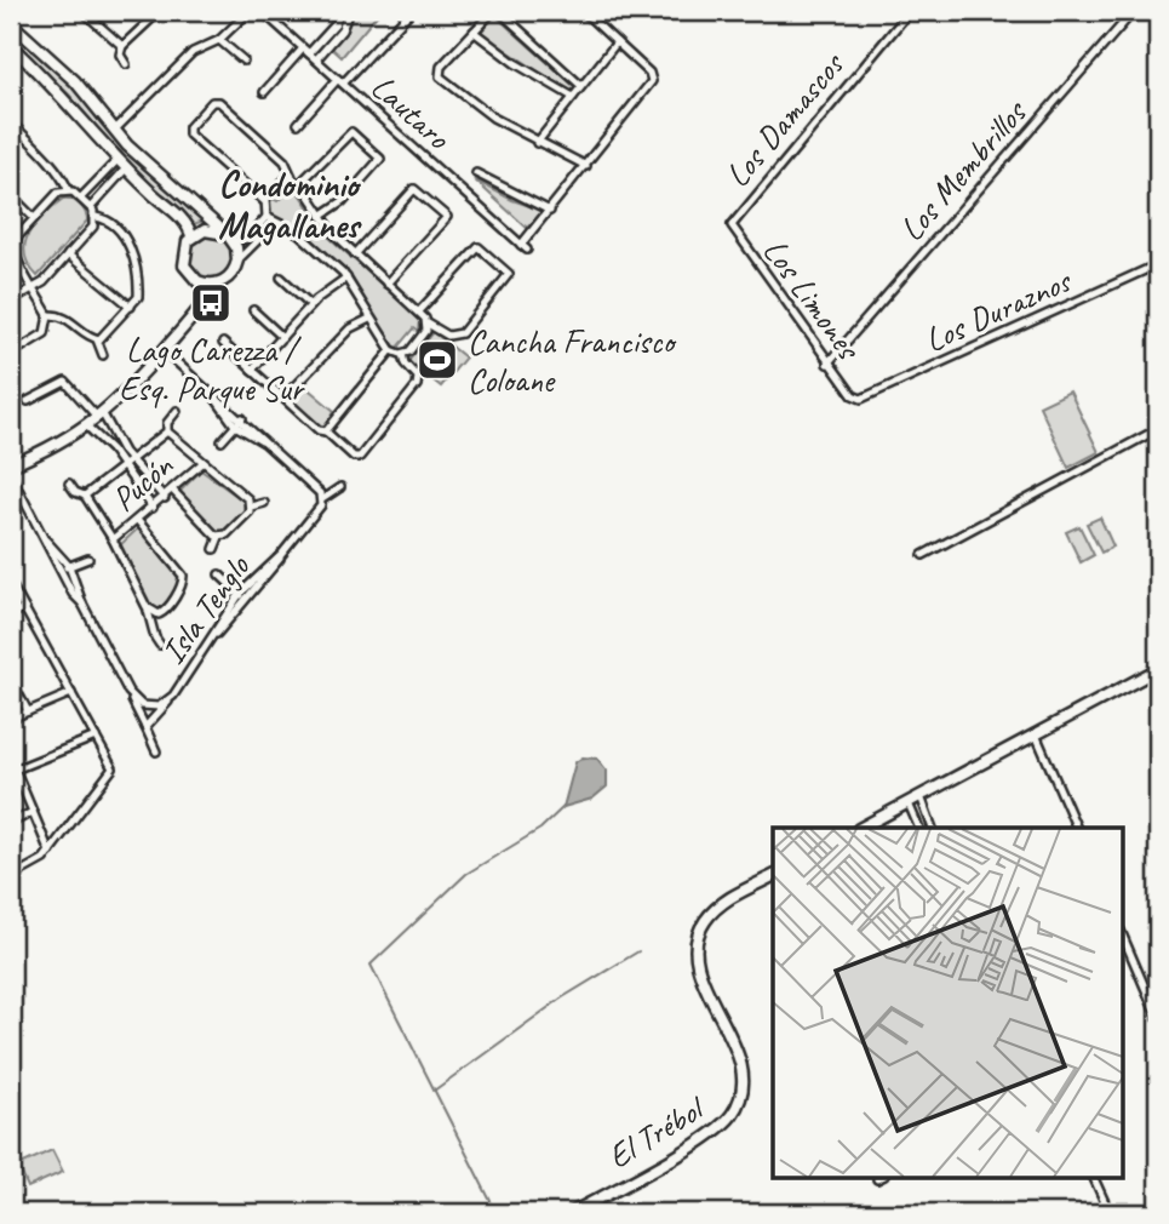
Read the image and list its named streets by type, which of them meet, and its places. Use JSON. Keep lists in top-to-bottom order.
{
  "streets": {
    "street": [
      "Lautaro",
      "Los Damascos",
      "Los Membrillos",
      "Los Limones",
      "Los Duraznos",
      "Pucón",
      "Isla Tenglo",
      "El Trébol"
    ]
  },
  "crossings": [
    ["Los Damascos", "Los Limones"],
    ["Los Membrillos", "Los Limones"],
    ["Los Limones", "Los Duraznos"]
  ],
  "districts": ["Condominio Magallanes"],
  "places": {
    "bus stop": ["Lago Carezza / Esq. Parque Sur"],
    "sports": ["Cancha Francisco Coloane"]
  }
}
